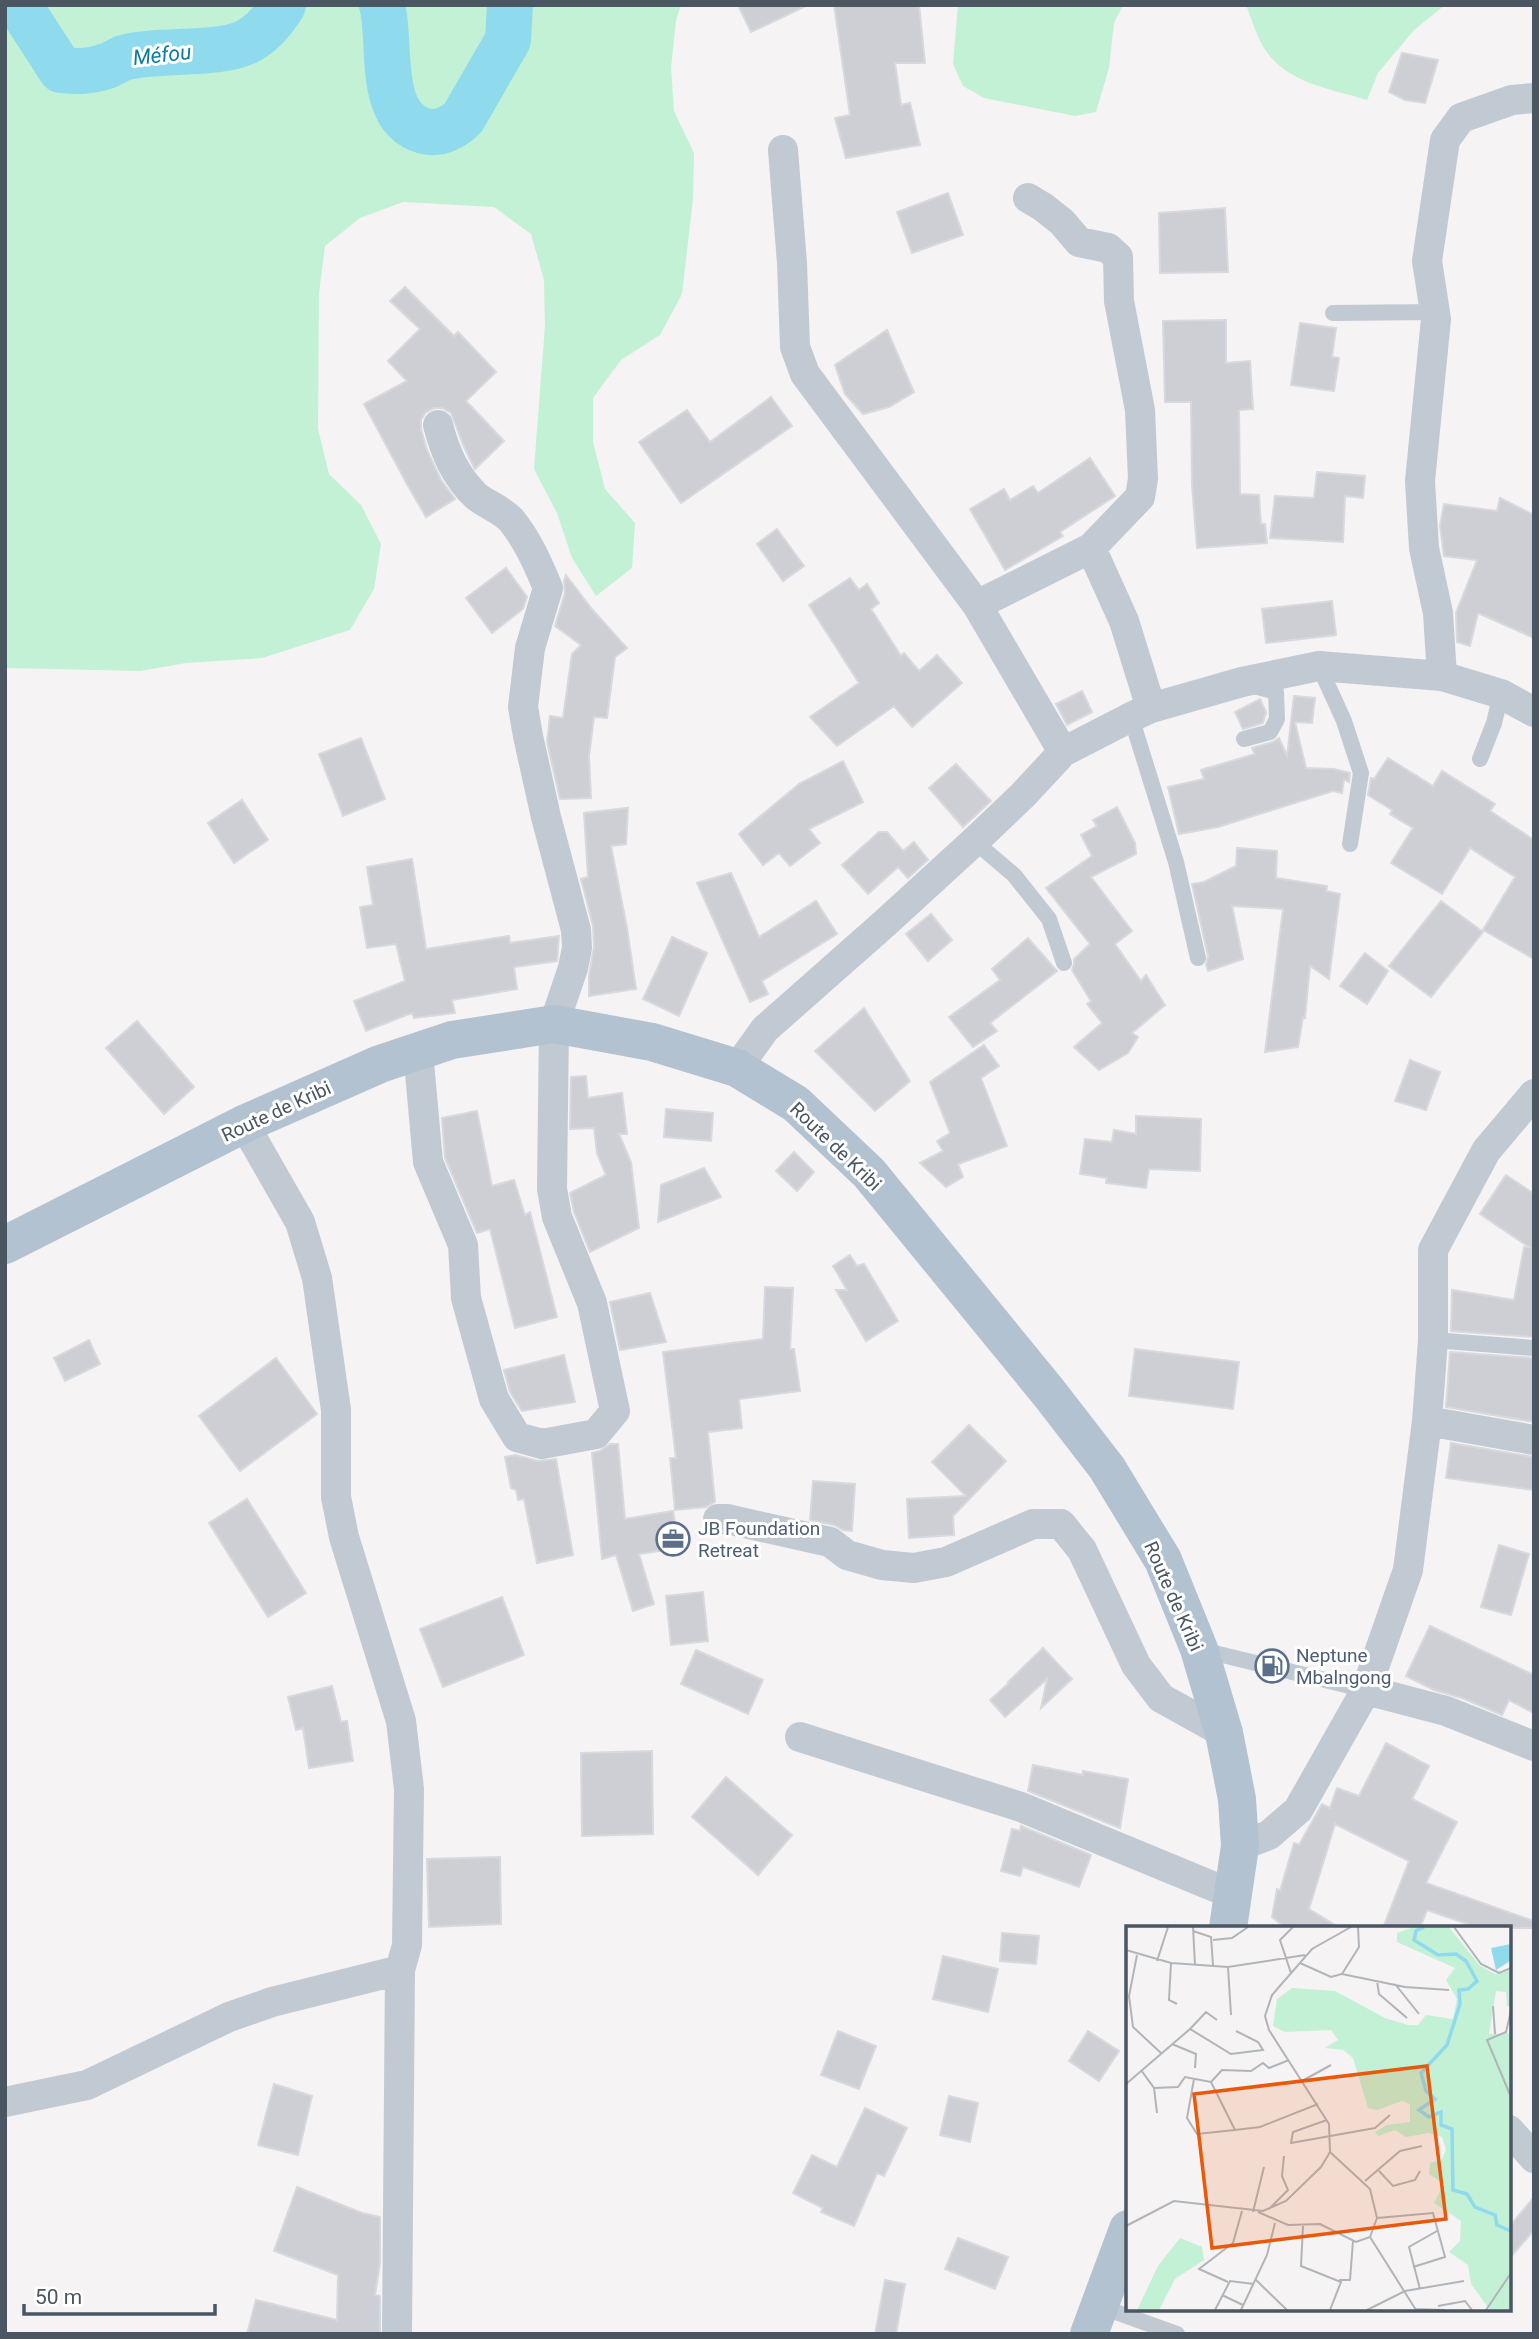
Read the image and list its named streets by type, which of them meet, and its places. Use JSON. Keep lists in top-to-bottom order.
{
  "streets": {
    "main road": ["Route de Kribi"]
  },
  "water": ["Méfou"],
  "places": {
    "office": ["JB Foundation Retreat"],
    "fuel station": ["Neptune Mbalngong"]
  },
  "scale_bar": "50 m"
}
